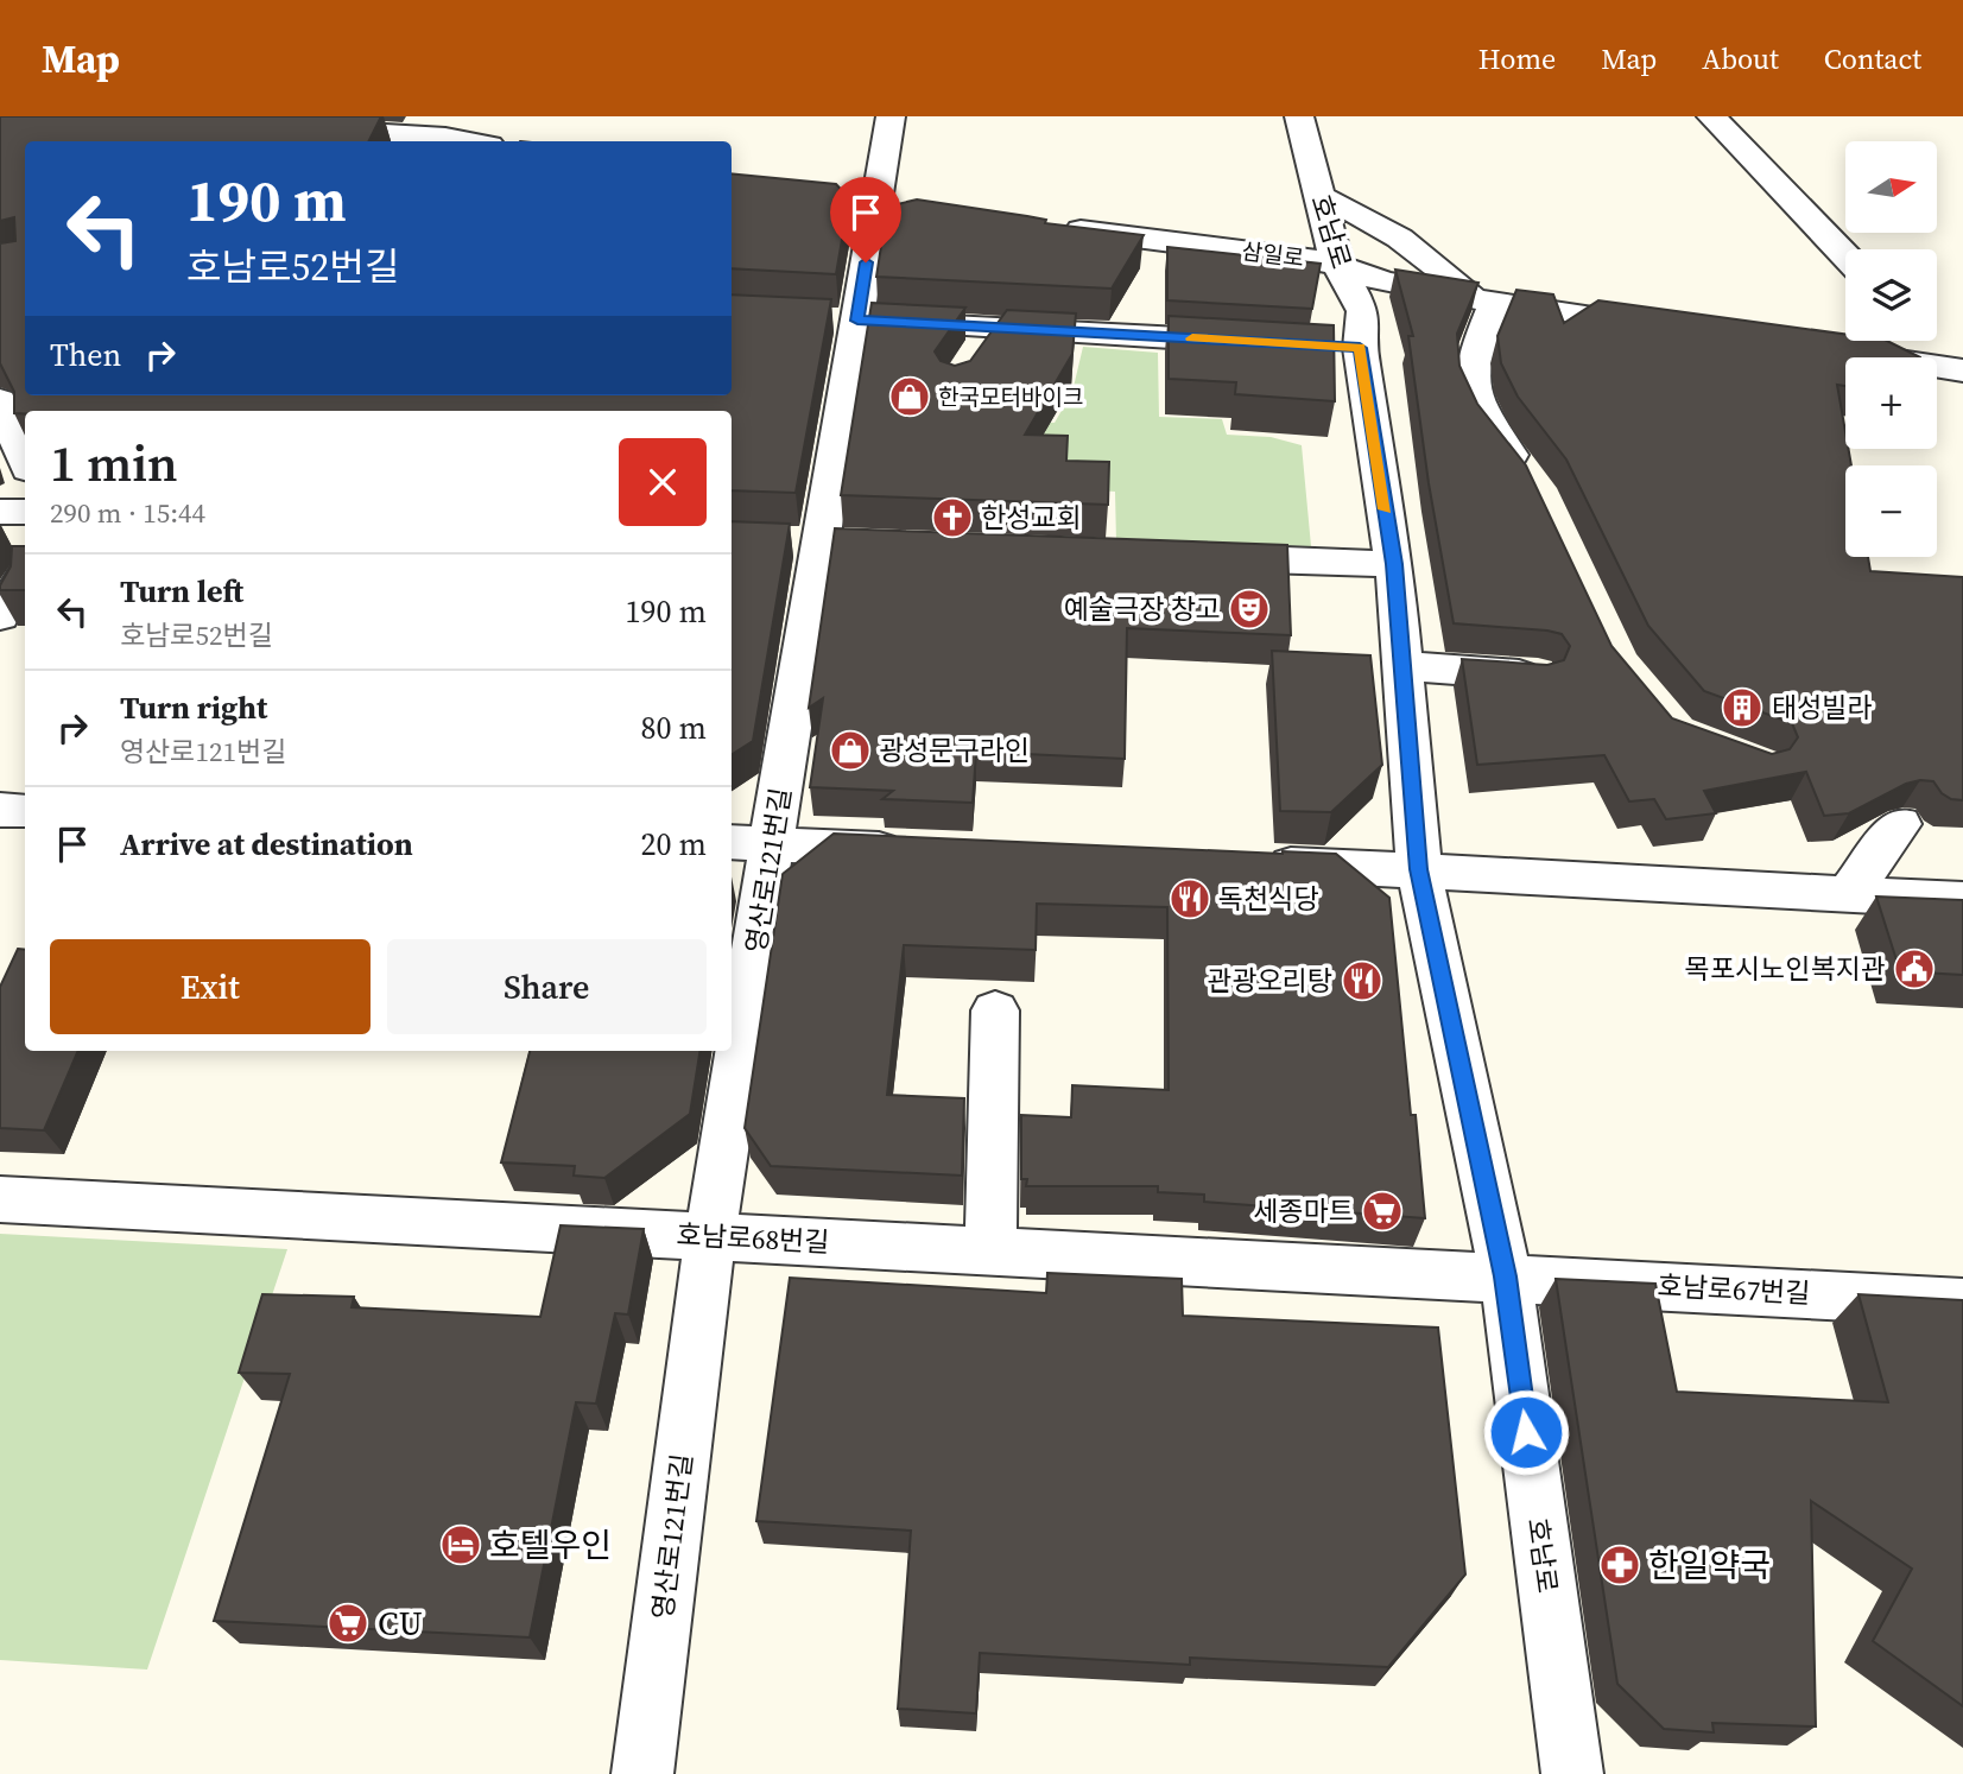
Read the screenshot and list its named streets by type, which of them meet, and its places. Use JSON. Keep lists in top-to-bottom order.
{
  "streets": {
    "street": [
      "호남로",
      "삼일로",
      "영산로121번길",
      "호남로68번길",
      "호남로67번길"
    ]
  },
  "crossings": [
    ["호남로", "삼일로"],
    ["호남로", "호남로68번길"],
    ["호남로", "호남로67번길"],
    ["영산로121번길", "호남로68번길"],
    ["호남로68번길", "호남로67번길"]
  ],
  "places": {
    "shop": ["한국모터바이크", "광성문구라인"],
    "church": ["한성교회"],
    "theatre": ["예술극장 창고"],
    "building": ["태성빌라"],
    "restaurant": ["독천식당", "관광오리탕"],
    "public building": ["목포시노인복지관"],
    "supermarket": ["세종마트", "CU"],
    "hotel": ["호텔우인"],
    "pharmacy": ["한일약국"]
  },
  "north": "right",
  "page": {
    "header": "Map",
    "nav": [
      "Home",
      "Map",
      "About",
      "Contact"
    ],
    "map_buttons": ["+", "−"],
    "turn": ["190 m", "호남로52번길"],
    "then": "Then",
    "heading": ["1 min", "290 m · 15:44"],
    "list": [
      {
        "name": "Turn left",
        "note": "호남로52번길",
        "value": "190 m"
      },
      {
        "name": "Turn right",
        "note": "영산로121번길",
        "value": "80 m"
      },
      {
        "name": "Arrive at destination",
        "value": "20 m"
      }
    ],
    "buttons": ["Exit", "Share"]
  }
}
